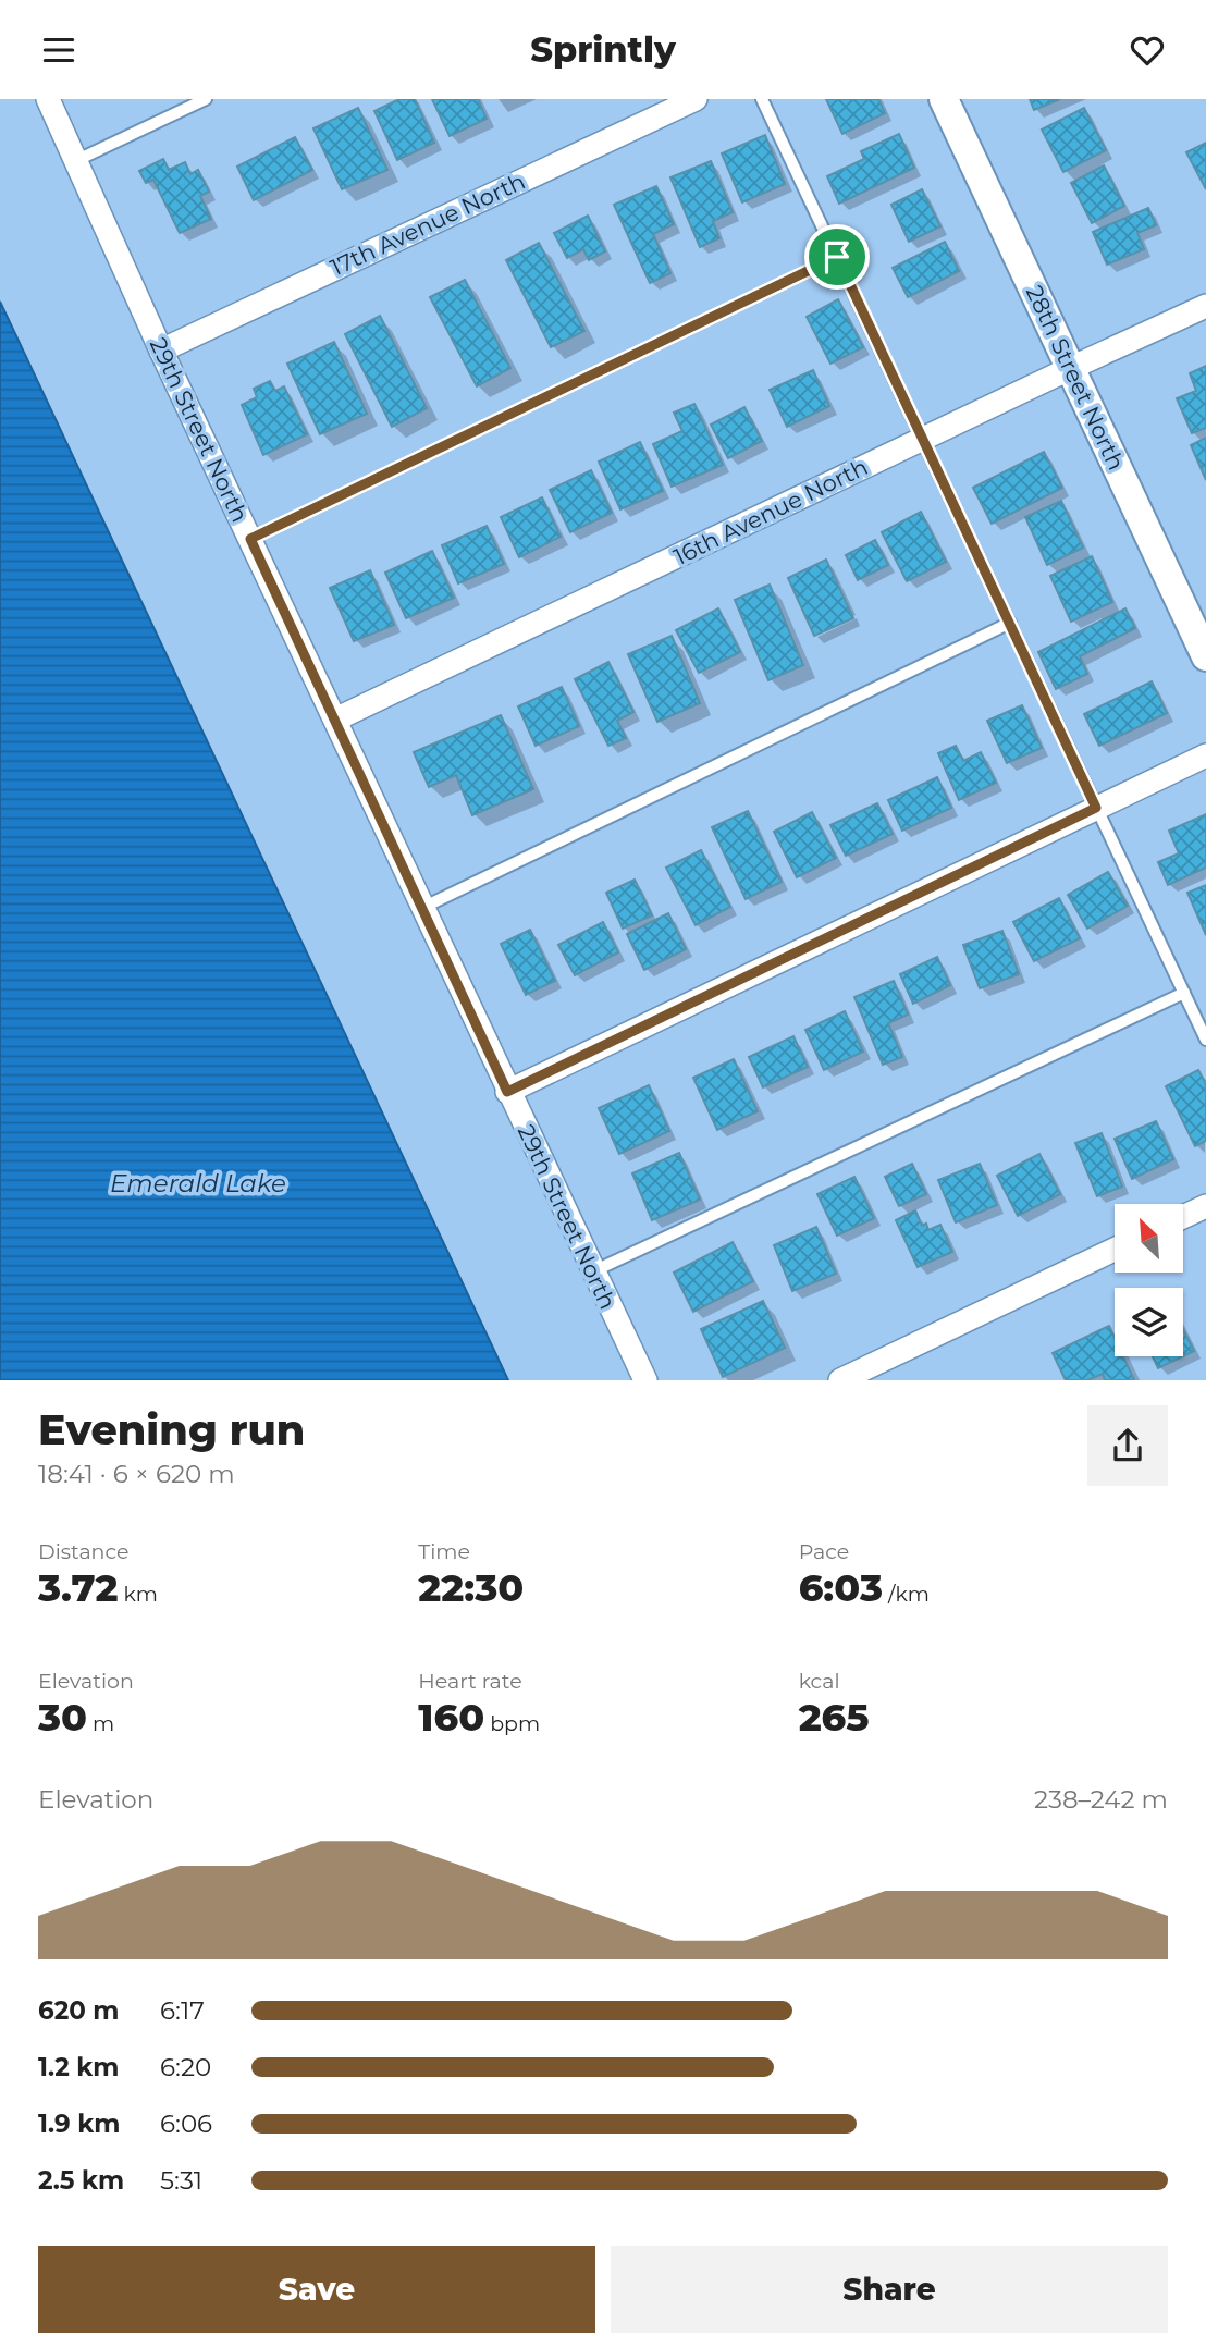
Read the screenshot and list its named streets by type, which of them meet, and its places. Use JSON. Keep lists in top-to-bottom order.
{
  "streets": {
    "street": [
      "17th Avenue North",
      "28th Street North",
      "29th Street North",
      "16th Avenue North"
    ]
  },
  "crossings": [
    ["17th Avenue North", "29th Street North"],
    ["28th Street North", "16th Avenue North"],
    ["29th Street North", "16th Avenue North"]
  ],
  "water": ["Emerald Lake"],
  "north": "top left",
  "page": {
    "header": "Sprintly",
    "heading": ["Evening run", "18:41 · 6 × 620 m"],
    "stats": [
      ["Distance", "3.72 km"],
      ["Time", "22:30"],
      ["Pace", "6:03 /km"],
      ["Elevation", "30 m"],
      ["Heart rate", "160 bpm"],
      ["kcal", "265"]
    ],
    "chart": ["Elevation", "238–242 m"],
    "list": [
      {
        "name": "620 m",
        "note": "6:17"
      },
      {
        "name": "1.2 km",
        "note": "6:20"
      },
      {
        "name": "1.9 km",
        "note": "6:06"
      },
      {
        "name": "2.5 km",
        "note": "5:31"
      }
    ],
    "buttons": ["Save", "Share"]
  }
}
